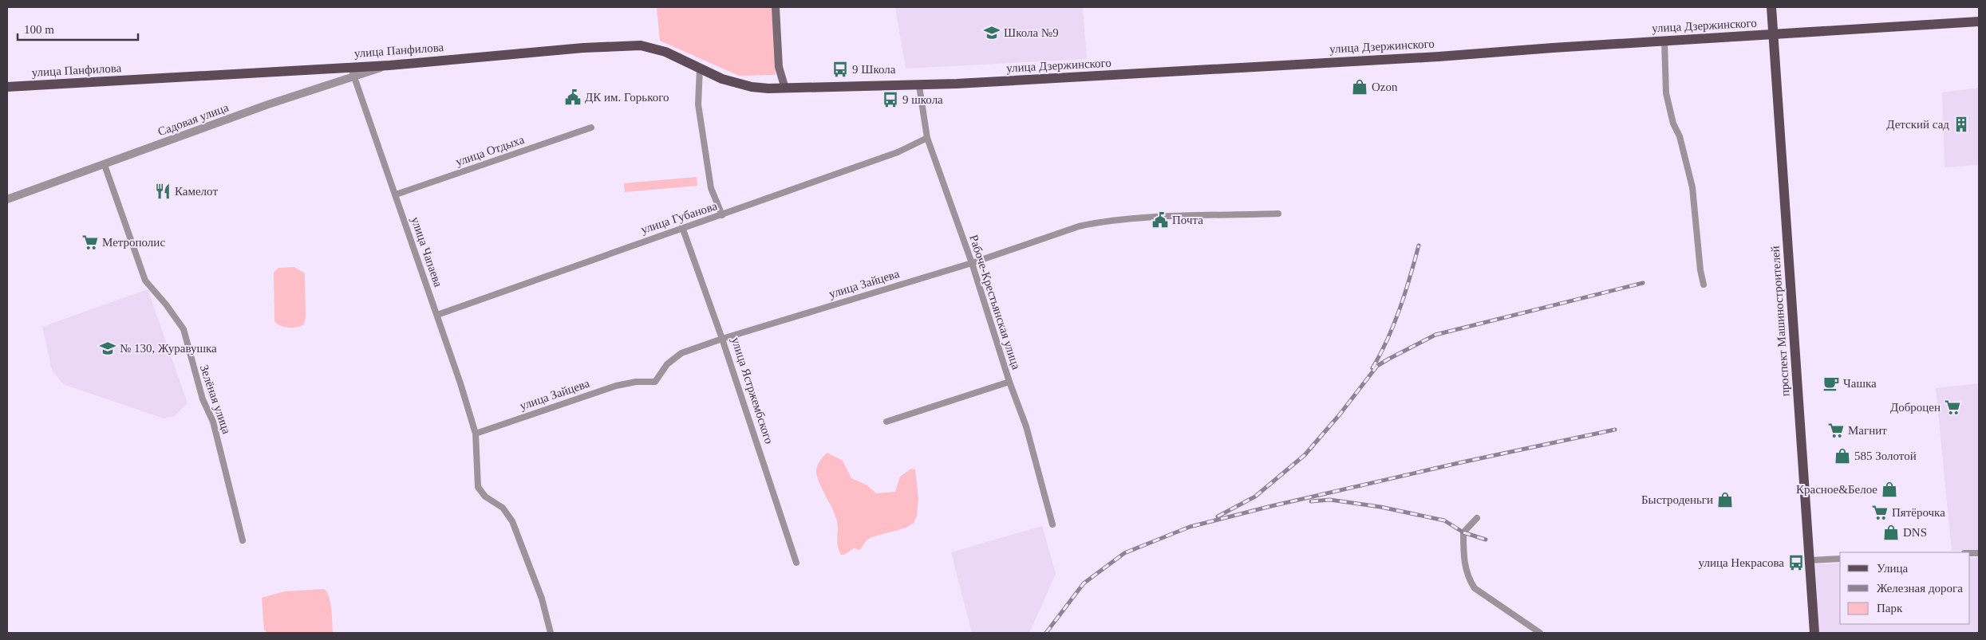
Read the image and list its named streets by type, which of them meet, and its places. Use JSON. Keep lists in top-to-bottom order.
{
  "streets": {
    "main road": ["улица Дзержинского", "улица Панфилова", "проспект Машиностроителей"],
    "street": [
      "Садовая улица",
      "улица Отдыха",
      "улица Губанова",
      "улица Чапаева",
      "улица Зайцева",
      "Рабоче-Крестьянская улица",
      "улица Ястржембского",
      "Зелёная улица"
    ]
  },
  "crossings": [
    ["улица Дзержинского", "улица Панфилова"],
    ["улица Дзержинского", "Рабоче-Крестьянская улица"],
    ["улица Дзержинского", "проспект Машиностроителей"],
    ["улица Панфилова", "Садовая улица"],
    ["улица Панфилова", "улица Чапаева"],
    ["Садовая улица", "улица Чапаева"],
    ["Садовая улица", "Зелёная улица"],
    ["улица Отдыха", "улица Чапаева"],
    ["улица Губанова", "улица Чапаева"],
    ["улица Губанова", "Рабоче-Крестьянская улица"],
    ["улица Губанова", "улица Ястржембского"],
    ["улица Чапаева", "улица Зайцева"],
    ["улица Зайцева", "Рабоче-Крестьянская улица"],
    ["улица Зайцева", "улица Ястржембского"]
  ],
  "places": {
    "school or university": ["Школа №9", "№ 130, Журавушка"],
    "bus stop": ["9 Школа", "9 школа", "улица Некрасова"],
    "shop": [
      "Ozon",
      "585 Золотой",
      "Красное&Белое",
      "Быстроденьги",
      "DNS"
    ],
    "public building": ["ДК им. Горького", "Почта"],
    "building": ["Детский сад"],
    "restaurant": ["Камелот"],
    "supermarket": [
      "Метрополис",
      "Доброцен",
      "Магнит",
      "Пятёрочка"
    ],
    "cafe": ["Чашка"]
  },
  "legend": ["Улица", "Железная дорога", "Парк"],
  "scale_bar": "100 m"
}
